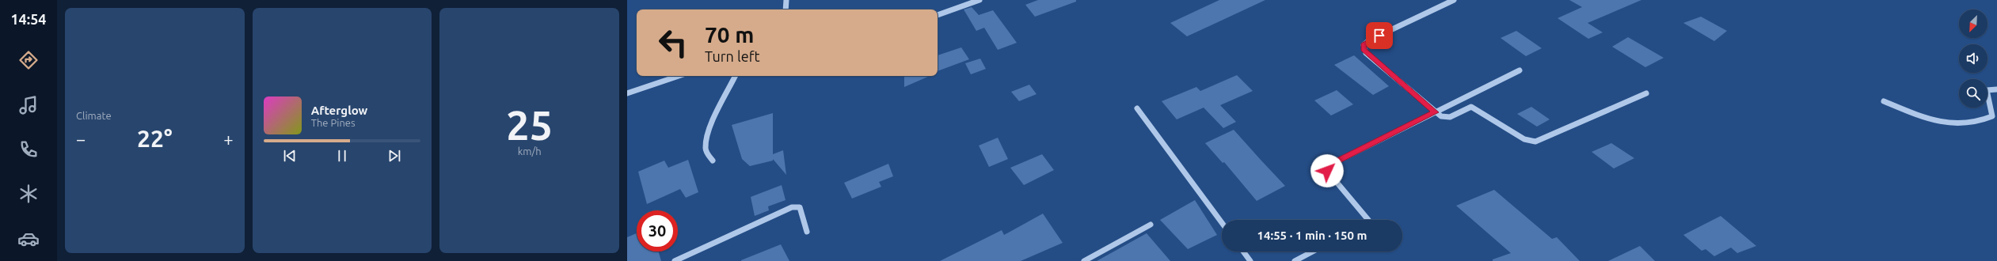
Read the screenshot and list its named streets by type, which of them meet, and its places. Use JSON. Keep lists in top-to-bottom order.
{
  "north": "bottom left",
  "page": {
    "tabs": "14:54",
    "tile": [
      "Climate",
      ["25", "km/h"]
    ],
    "turn": ["70 m", "Turn left"],
    "song": ["Afterglow", "The Pines"],
    "heat": ["−", "22°", "+"],
    "limit": "30",
    "trip": "14:55 · 1 min · 150 m"
  }
}
